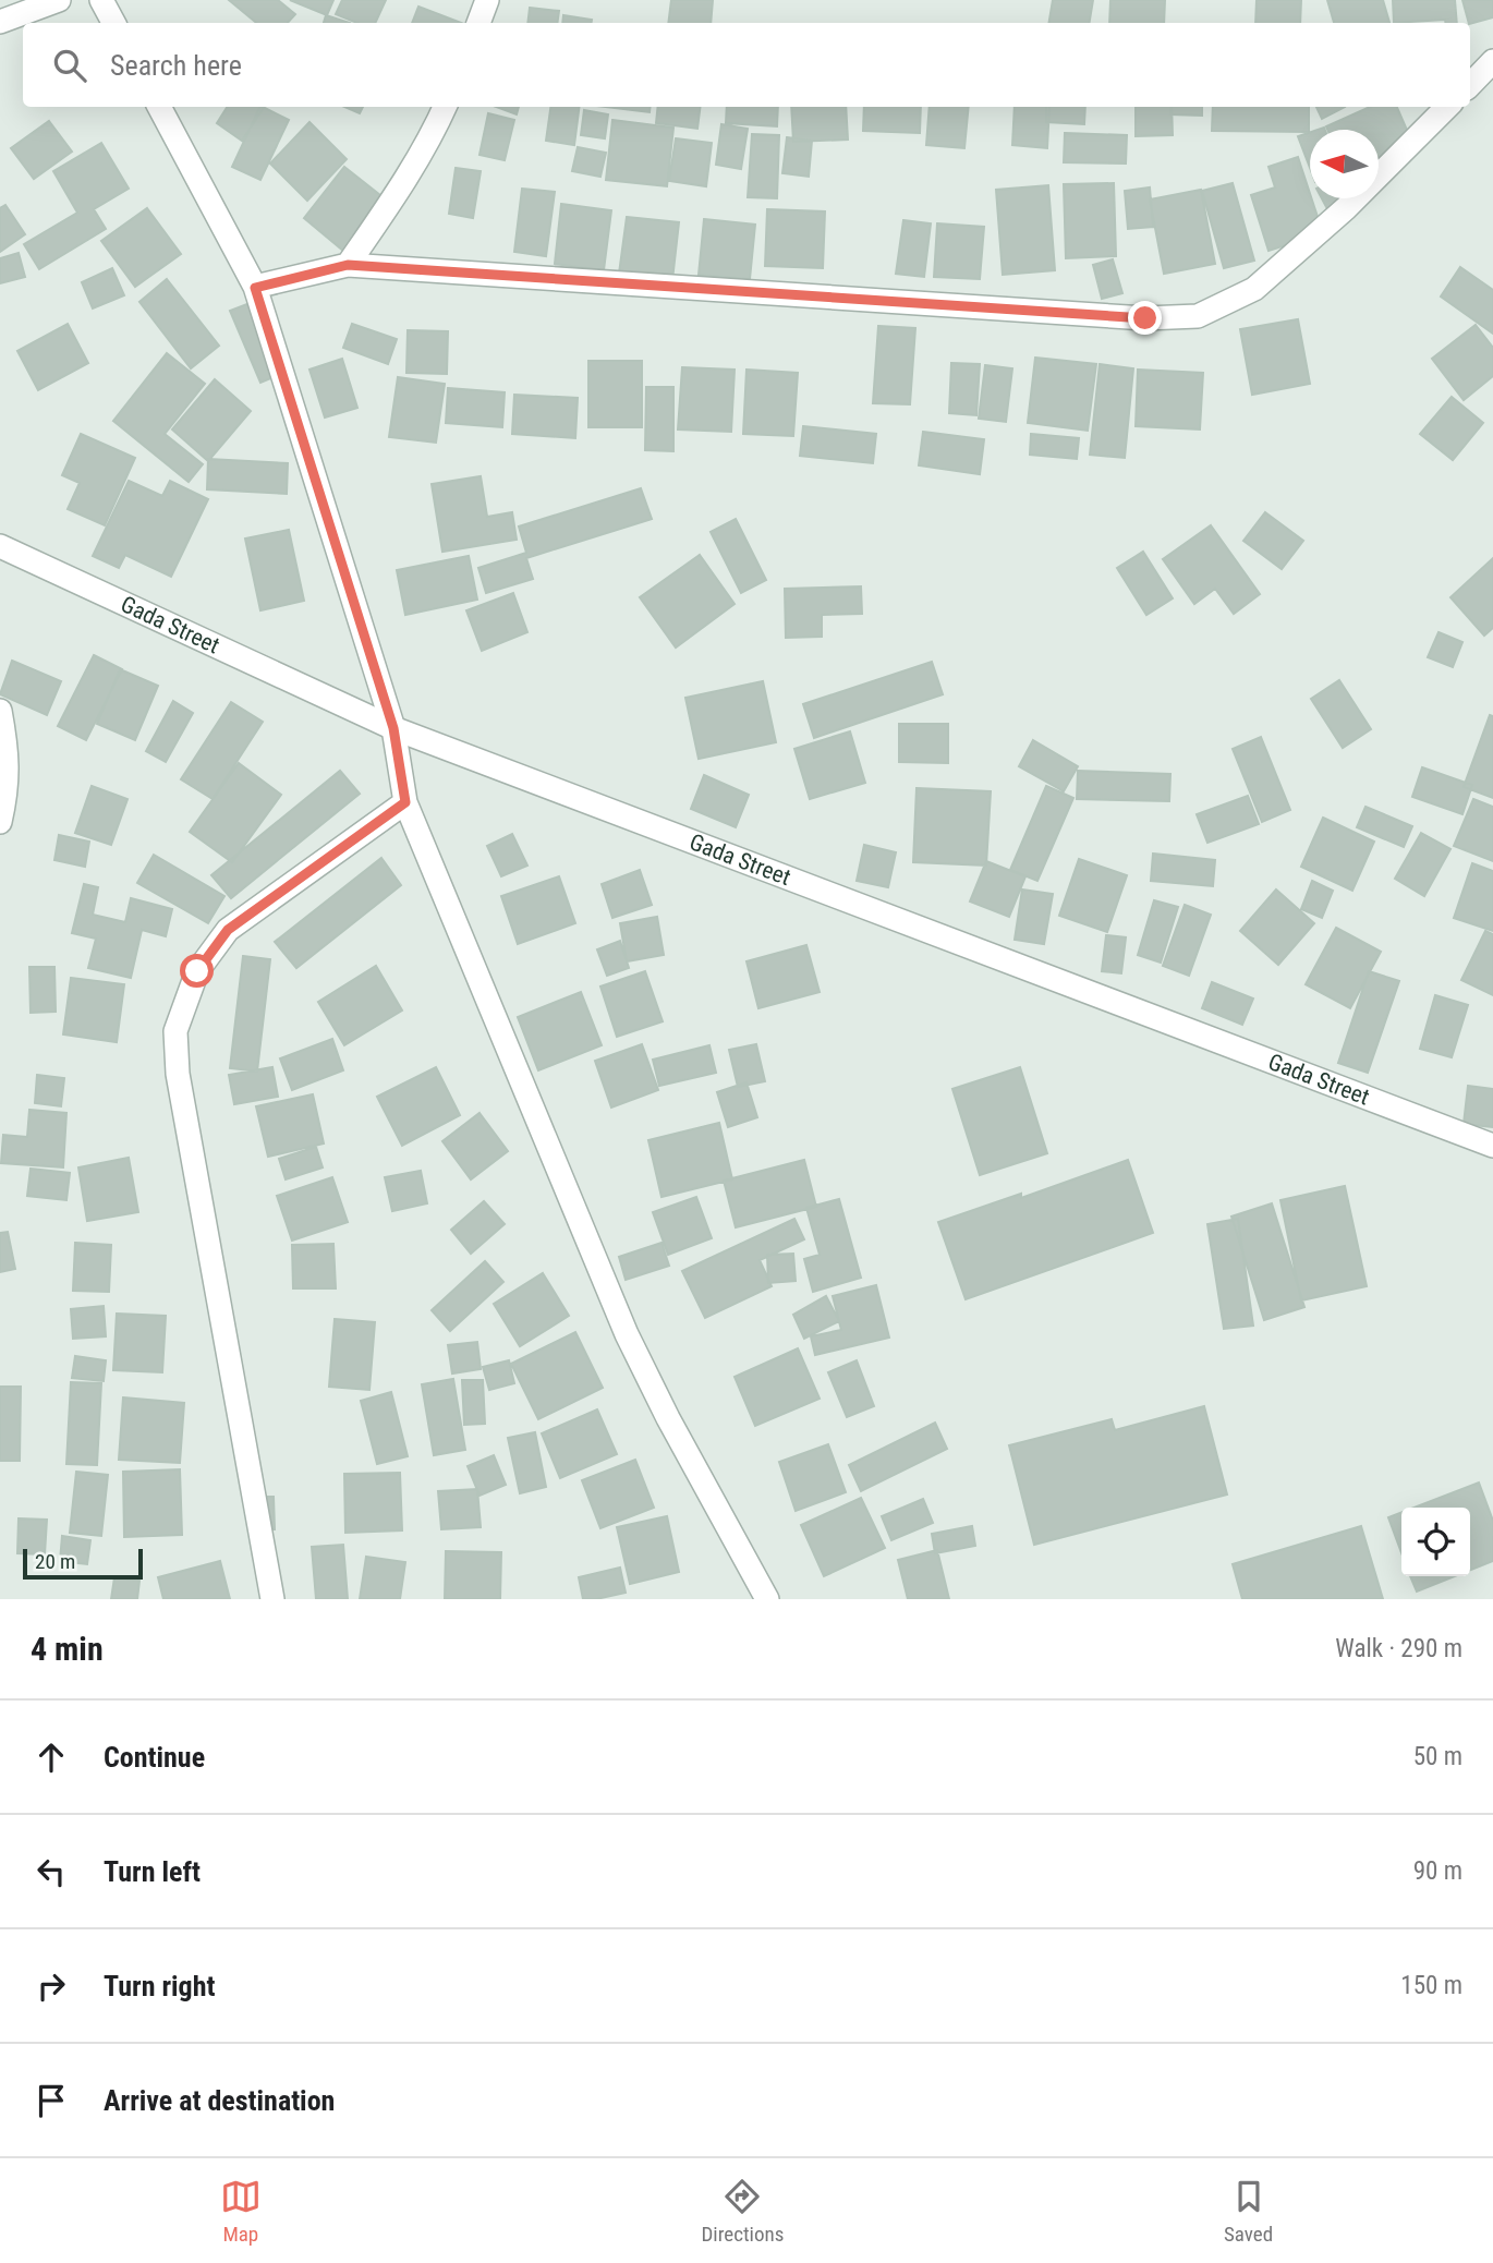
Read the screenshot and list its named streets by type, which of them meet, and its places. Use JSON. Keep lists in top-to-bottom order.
{
  "streets": {
    "street": ["Gada Street"]
  },
  "scale_bar": "20 m",
  "north": "left",
  "page": {
    "search": "Search here",
    "scale": "20 m",
    "heading": ["4 min", "Walk · 290 m"],
    "list": [
      ["Continue", "50 m"],
      ["Turn left", "90 m"],
      ["Turn right", "150 m"],
      "Arrive at destination"
    ],
    "nav": ["Map", "Directions", "Saved"]
  }
}
